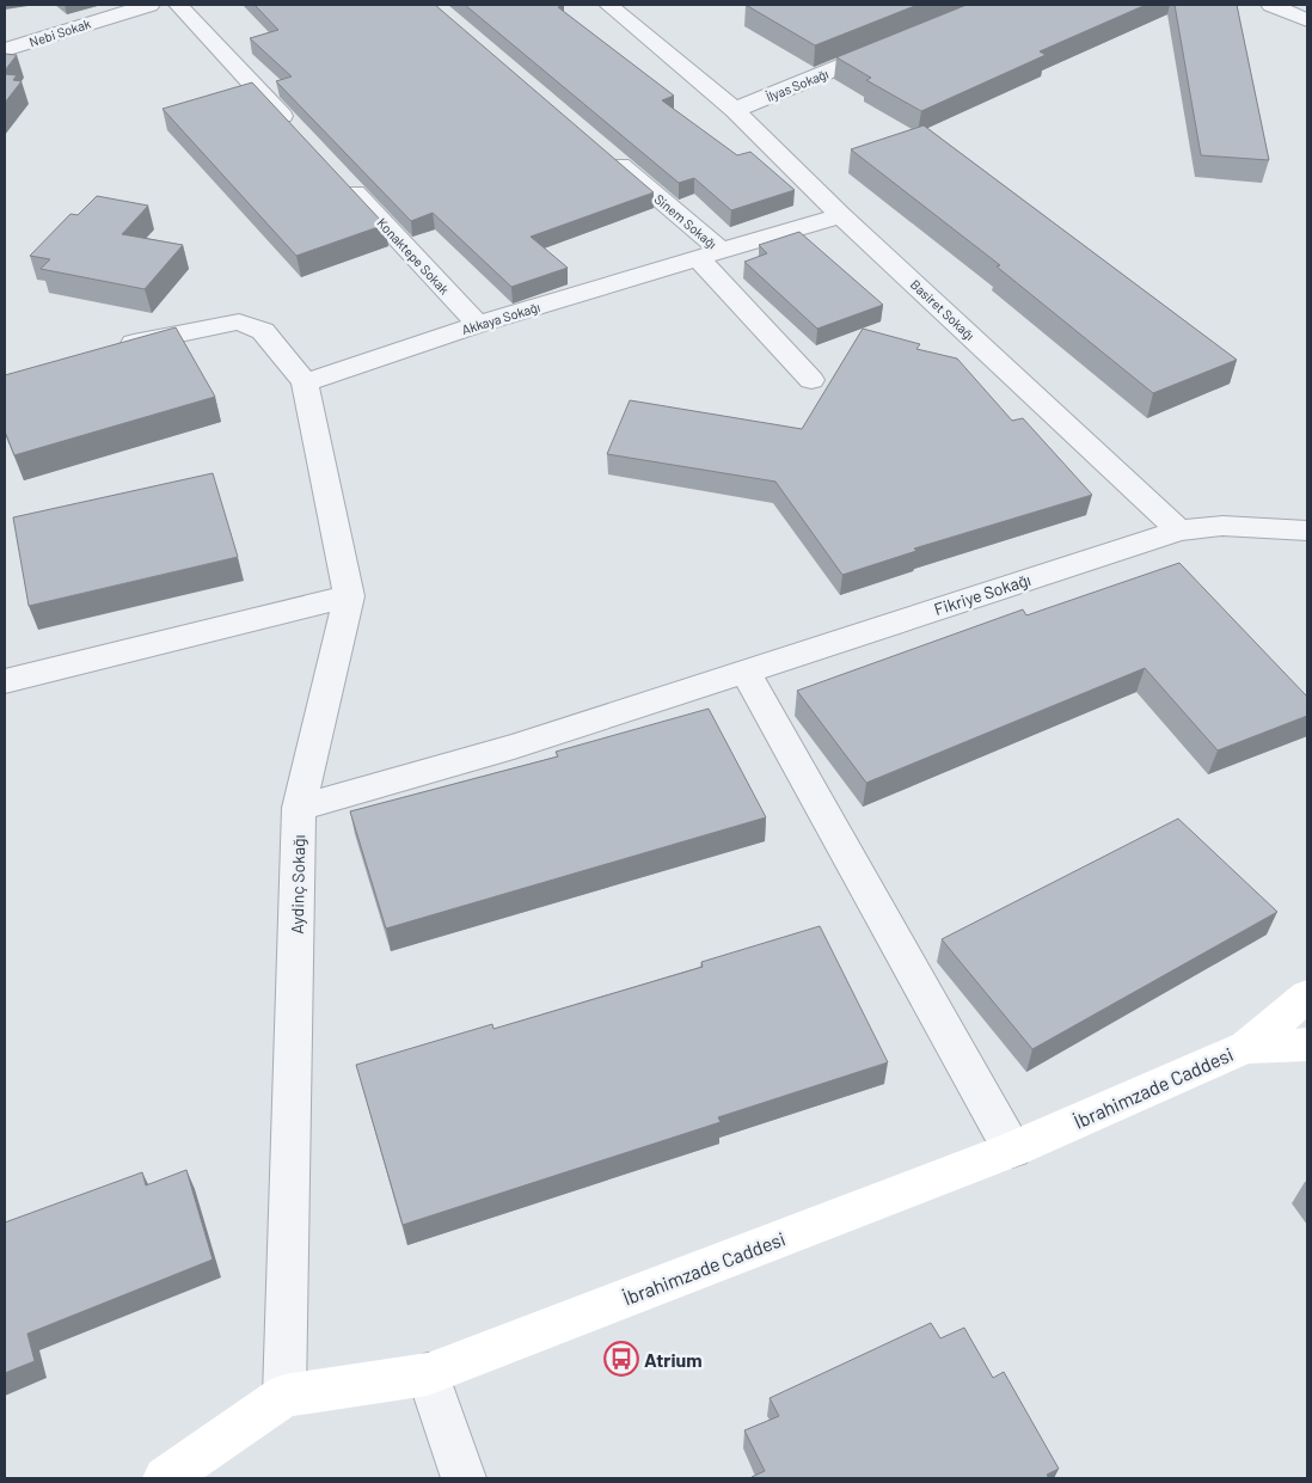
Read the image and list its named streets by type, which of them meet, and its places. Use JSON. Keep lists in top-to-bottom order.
{
  "streets": {
    "main road": ["İbrahimzade Caddesi"],
    "street": [
      "Nebi Sokak",
      "İlyas Sokağı",
      "Sinem Sokağı",
      "Konaktepe Sokak",
      "Basiret Sokağı",
      "Akkaya Sokağı",
      "Fikriye Sokağı",
      "Aydinç Sokağı"
    ]
  },
  "crossings": [
    ["İlyas Sokağı", "Basiret Sokağı"],
    ["Sinem Sokağı", "Akkaya Sokağı"],
    ["Konaktepe Sokak", "Akkaya Sokağı"],
    ["Basiret Sokağı", "Akkaya Sokağı"],
    ["Basiret Sokağı", "Fikriye Sokağı"],
    ["Akkaya Sokağı", "Aydinç Sokağı"],
    ["Fikriye Sokağı", "Aydinç Sokağı"],
    ["Aydinç Sokağı", "İbrahimzade Caddesi"]
  ],
  "places": {
    "bus stop": ["Atrium"]
  }
}
